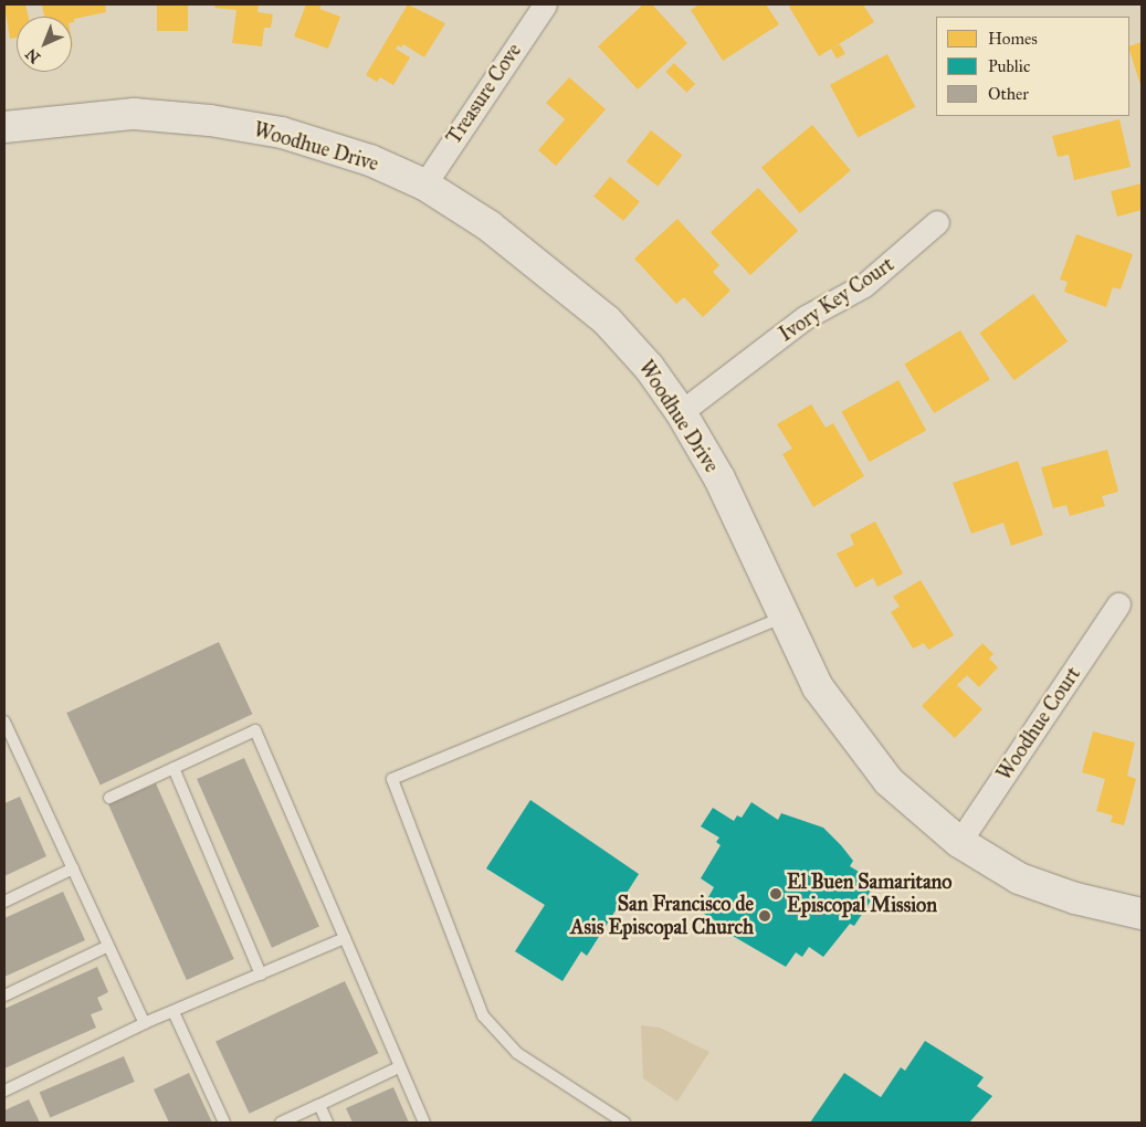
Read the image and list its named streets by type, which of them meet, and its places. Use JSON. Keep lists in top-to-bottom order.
{
  "streets": {
    "street": [
      "Treasure Cove",
      "Woodhue Drive",
      "Ivory Key Court",
      "Woodhue Court"
    ]
  },
  "crossings": [
    ["Treasure Cove", "Woodhue Drive"],
    ["Woodhue Drive", "Ivory Key Court"],
    ["Woodhue Drive", "Woodhue Court"]
  ],
  "places": ["El Buen Samaritano Episcopal Mission", "San Francisco de Asis Episcopal Church"],
  "legend": ["Homes", "Public", "Other"],
  "north": "bottom left"
}
